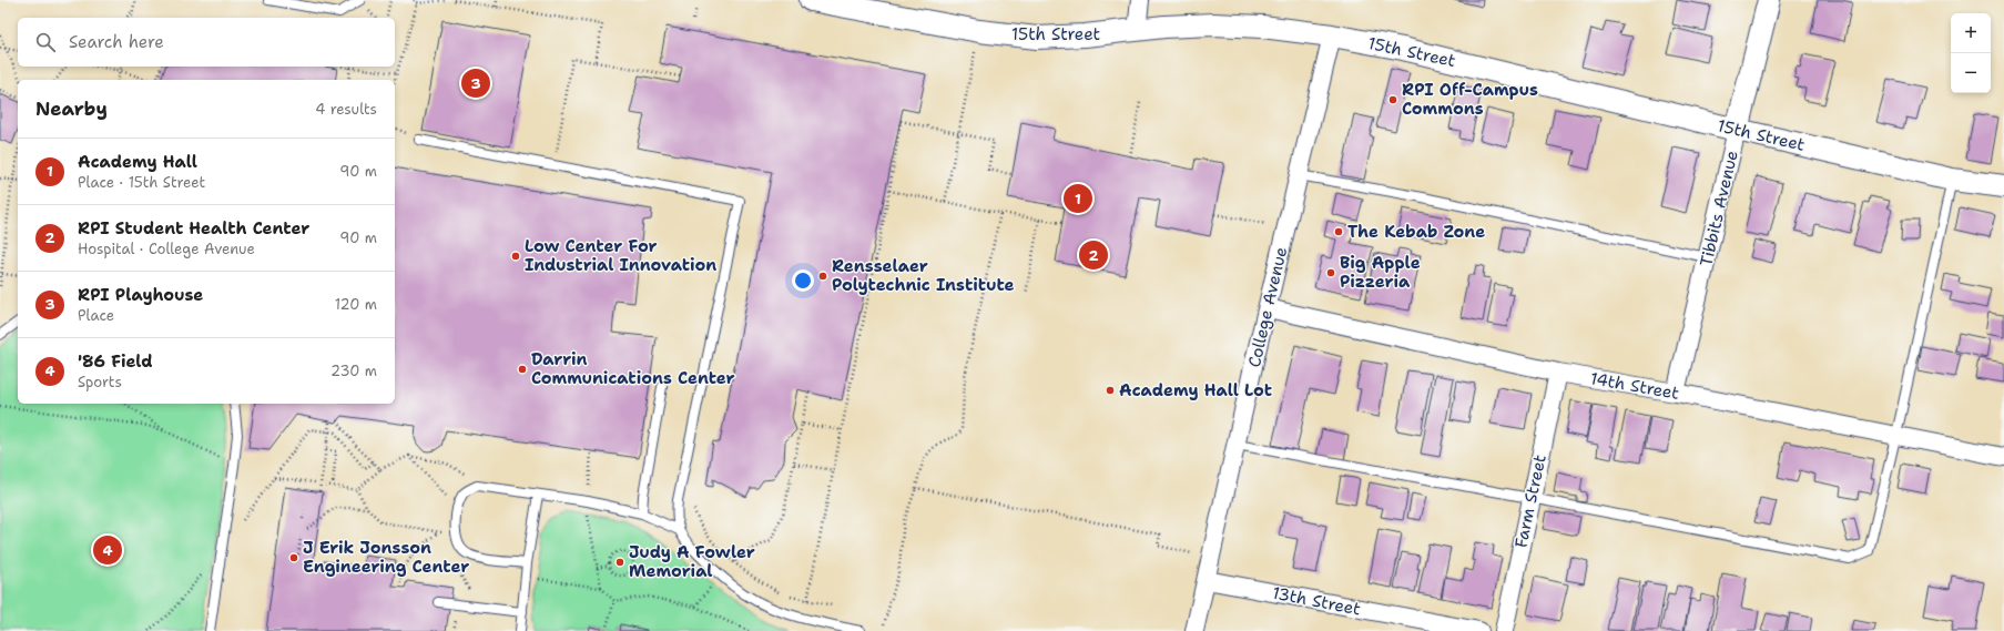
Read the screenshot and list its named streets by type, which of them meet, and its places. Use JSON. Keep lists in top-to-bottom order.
{
  "streets": {
    "street": [
      "15th Street",
      "Tibbits Avenue",
      "College Avenue",
      "14th Street",
      "Farm Street",
      "13th Street"
    ]
  },
  "crossings": [
    ["15th Street", "Tibbits Avenue"],
    ["15th Street", "College Avenue"],
    ["Tibbits Avenue", "14th Street"],
    ["College Avenue", "14th Street"],
    ["College Avenue", "13th Street"],
    ["14th Street", "Farm Street"]
  ],
  "places": [
    "RPI Off-Campus Commons",
    "The Kebab Zone",
    "Low Center For Industrial Innovation",
    "Big Apple Pizzeria",
    "Rensselaer Polytechnic Institute",
    "Darrin Communications Center",
    "Academy Hall Lot",
    "J Erik Jonsson Engineering Center",
    "Judy A Fowler Memorial"
  ],
  "page": {
    "map_buttons": ["+", "−"],
    "search": "Search here",
    "pins": [
      "3",
      "1",
      "2",
      "4"
    ],
    "heading": ["Nearby", "4 results"],
    "list": [
      {
        "mark": "1",
        "name": "Academy Hall",
        "note": "Place · 15th Street",
        "value": "90 m"
      },
      {
        "mark": "2",
        "name": "RPI Student Health Center",
        "note": "Hospital · College Avenue",
        "value": "90 m"
      },
      {
        "mark": "3",
        "name": "RPI Playhouse",
        "note": "Place",
        "value": "120 m"
      },
      {
        "mark": "4",
        "name": "'86 Field",
        "note": "Sports",
        "value": "230 m"
      }
    ]
  }
}
